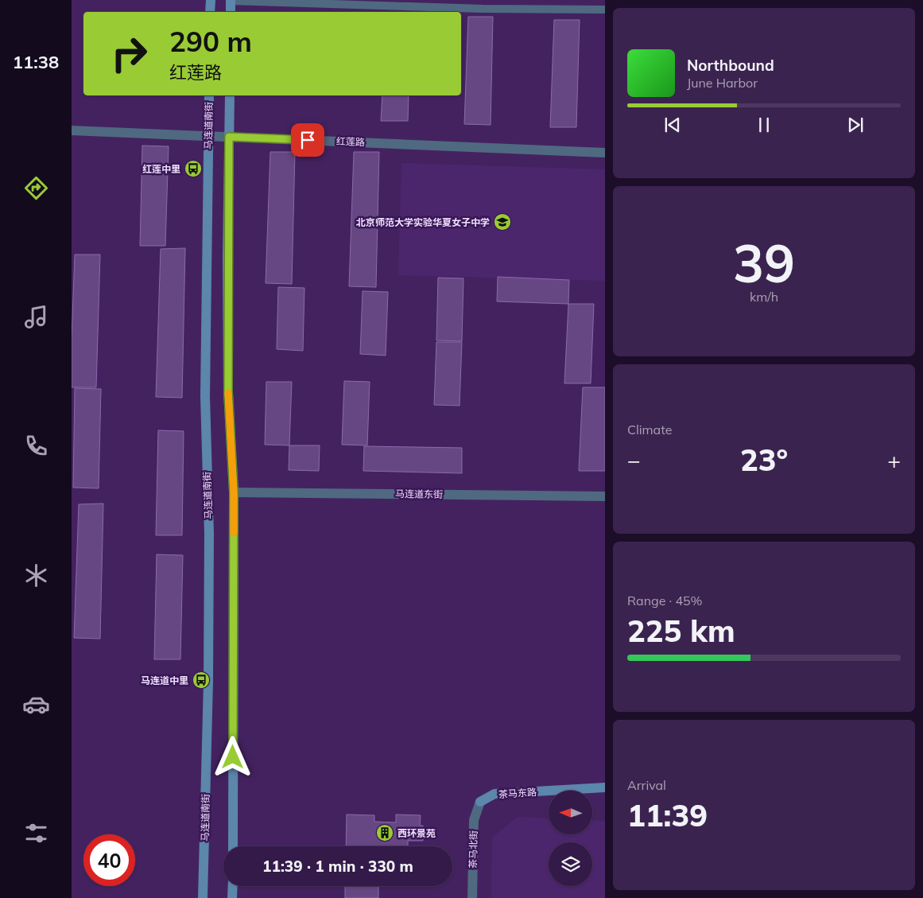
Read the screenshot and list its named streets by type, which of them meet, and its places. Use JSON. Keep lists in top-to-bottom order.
{
  "streets": {
    "street": [
      "马连道南街",
      "红莲路",
      "马连道东街",
      "茶马东路",
      "茶马北街"
    ]
  },
  "crossings": [
    ["马连道南街", "红莲路"],
    ["茶马东路", "茶马北街"]
  ],
  "places": {
    "bus stop": ["红莲中里", "马连道中里"],
    "school or university": ["北京师范大学实验华夏女子中学"],
    "building": ["西环景苑"]
  },
  "north": "left",
  "page": {
    "tabs": "11:38",
    "turn": ["290 m", "红莲路"],
    "song": ["Northbound", "June Harbor"],
    "tile": [
      ["39", "km/h"],
      "Climate",
      ["Range · 45%", "225 km"],
      ["Arrival", "11:39"]
    ],
    "heat": ["−", "23°", "+"],
    "limit": "40",
    "trip": "11:39 · 1 min · 330 m"
  }
}
